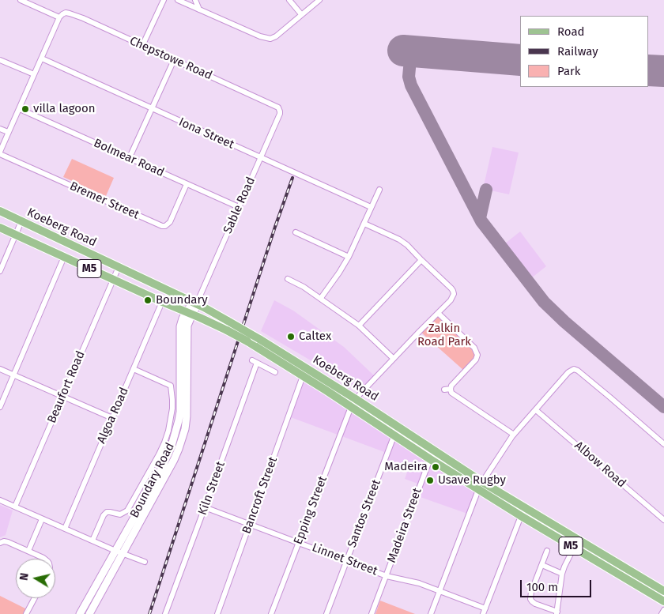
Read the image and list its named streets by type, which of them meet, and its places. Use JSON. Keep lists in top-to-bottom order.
{
  "streets": {
    "main road": ["Koeberg Road", "M5", "Boundary Road"],
    "street": [
      "Chepstowe Road",
      "Iona Street",
      "Bolmear Road",
      "Bremer Street",
      "Sable Road",
      "Beaufort Road",
      "Algoa Road",
      "Albow Road",
      "Kiln Street",
      "Bancroft Street",
      "Epping Street",
      "Santos Street",
      "Madeira Street",
      "Linnet Street"
    ]
  },
  "crossings": [
    ["Chepstowe Road", "Sable Road"],
    ["Iona Street", "Sable Road"],
    ["Bolmear Road", "Bremer Street"],
    ["Bolmear Road", "Sable Road"],
    ["Sable Road", "Koeberg Road"],
    ["Koeberg Road", "Beaufort Road"],
    ["Koeberg Road", "Algoa Road"],
    ["Koeberg Road", "Boundary Road"],
    ["Koeberg Road", "Bancroft Street"],
    ["Koeberg Road", "Epping Street"],
    ["Koeberg Road", "Santos Street"],
    ["Koeberg Road", "Madeira Street"],
    ["Kiln Street", "Linnet Street"],
    ["Bancroft Street", "Linnet Street"],
    ["Epping Street", "Linnet Street"],
    ["Santos Street", "Linnet Street"],
    ["Madeira Street", "Linnet Street"]
  ],
  "parks": ["Zalkin Road Park"],
  "places": [
    "villa lagoon",
    "Boundary",
    "Caltex",
    "Madeira",
    "Usave Rugby"
  ],
  "legend": ["Road", "Railway", "Park"],
  "scale_bar": "100 m",
  "north": "left"
}
